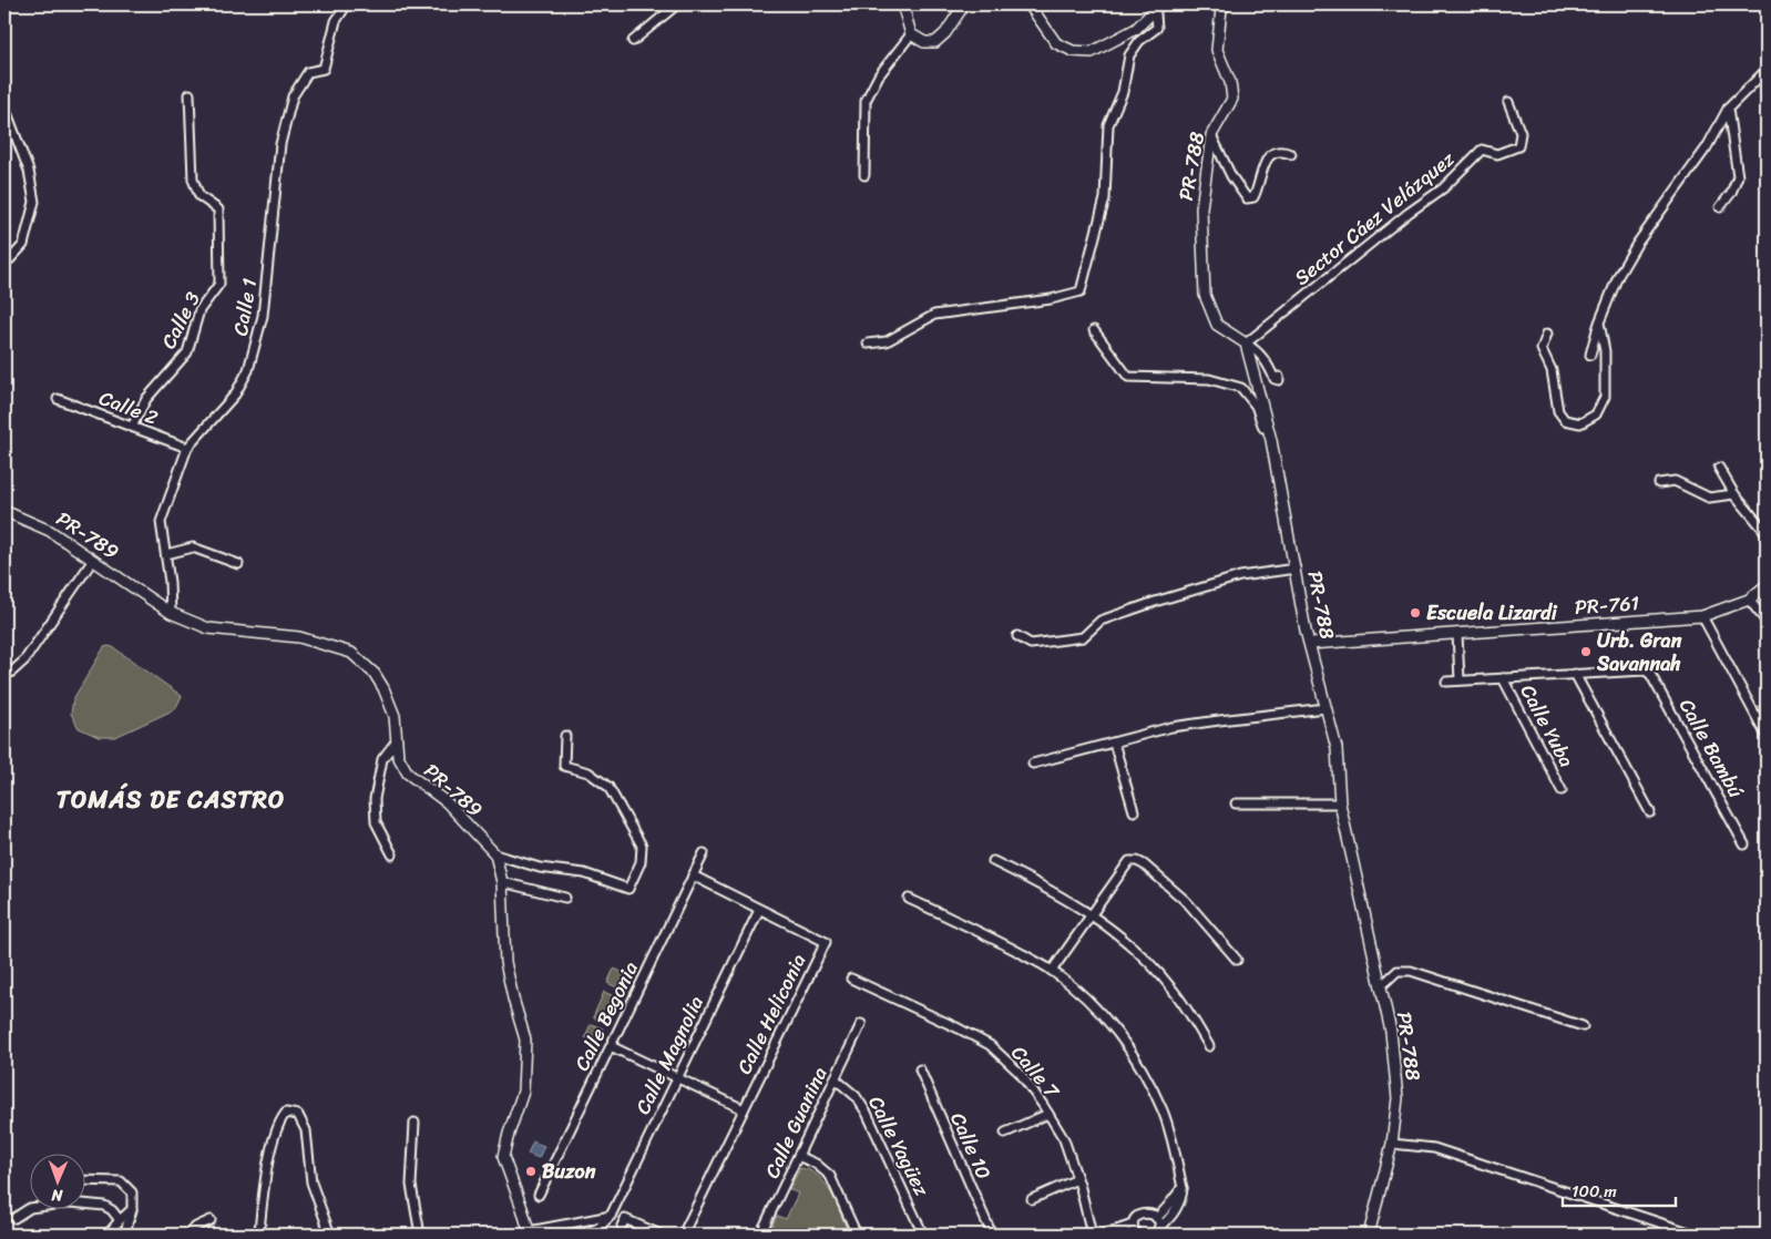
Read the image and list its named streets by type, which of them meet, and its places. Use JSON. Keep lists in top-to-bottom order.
{
  "streets": {
    "street": [
      "PR-788",
      "Sector Cáez Velázquez",
      "Calle 1",
      "Calle 3",
      "Calle 2",
      "PR-789",
      "PR-761",
      "Calle Yuba",
      "Calle Bambú",
      "Calle Heliconia",
      "Calle Begonia",
      "Calle Magnolia",
      "Calle 7",
      "Calle Guanina",
      "Calle Yagüez",
      "Calle 10"
    ]
  },
  "crossings": [
    ["PR-788", "Sector Cáez Velázquez"],
    ["PR-788", "PR-761"],
    ["Calle 1", "Calle 2"],
    ["Calle 1", "PR-789"],
    ["Calle 3", "Calle 2"],
    ["Calle Yuba", "Calle Bambú"],
    ["Calle Heliconia", "Calle Begonia"],
    ["Calle Heliconia", "Calle Magnolia"],
    ["Calle Guanina", "Calle Yagüez"]
  ],
  "districts": ["TOMÁS DE CASTRO"],
  "places": ["Escuela Lizardi", "Urb. Gran Savannah", "Buzon"],
  "scale_bar": "100 m",
  "north": "bottom"
}
